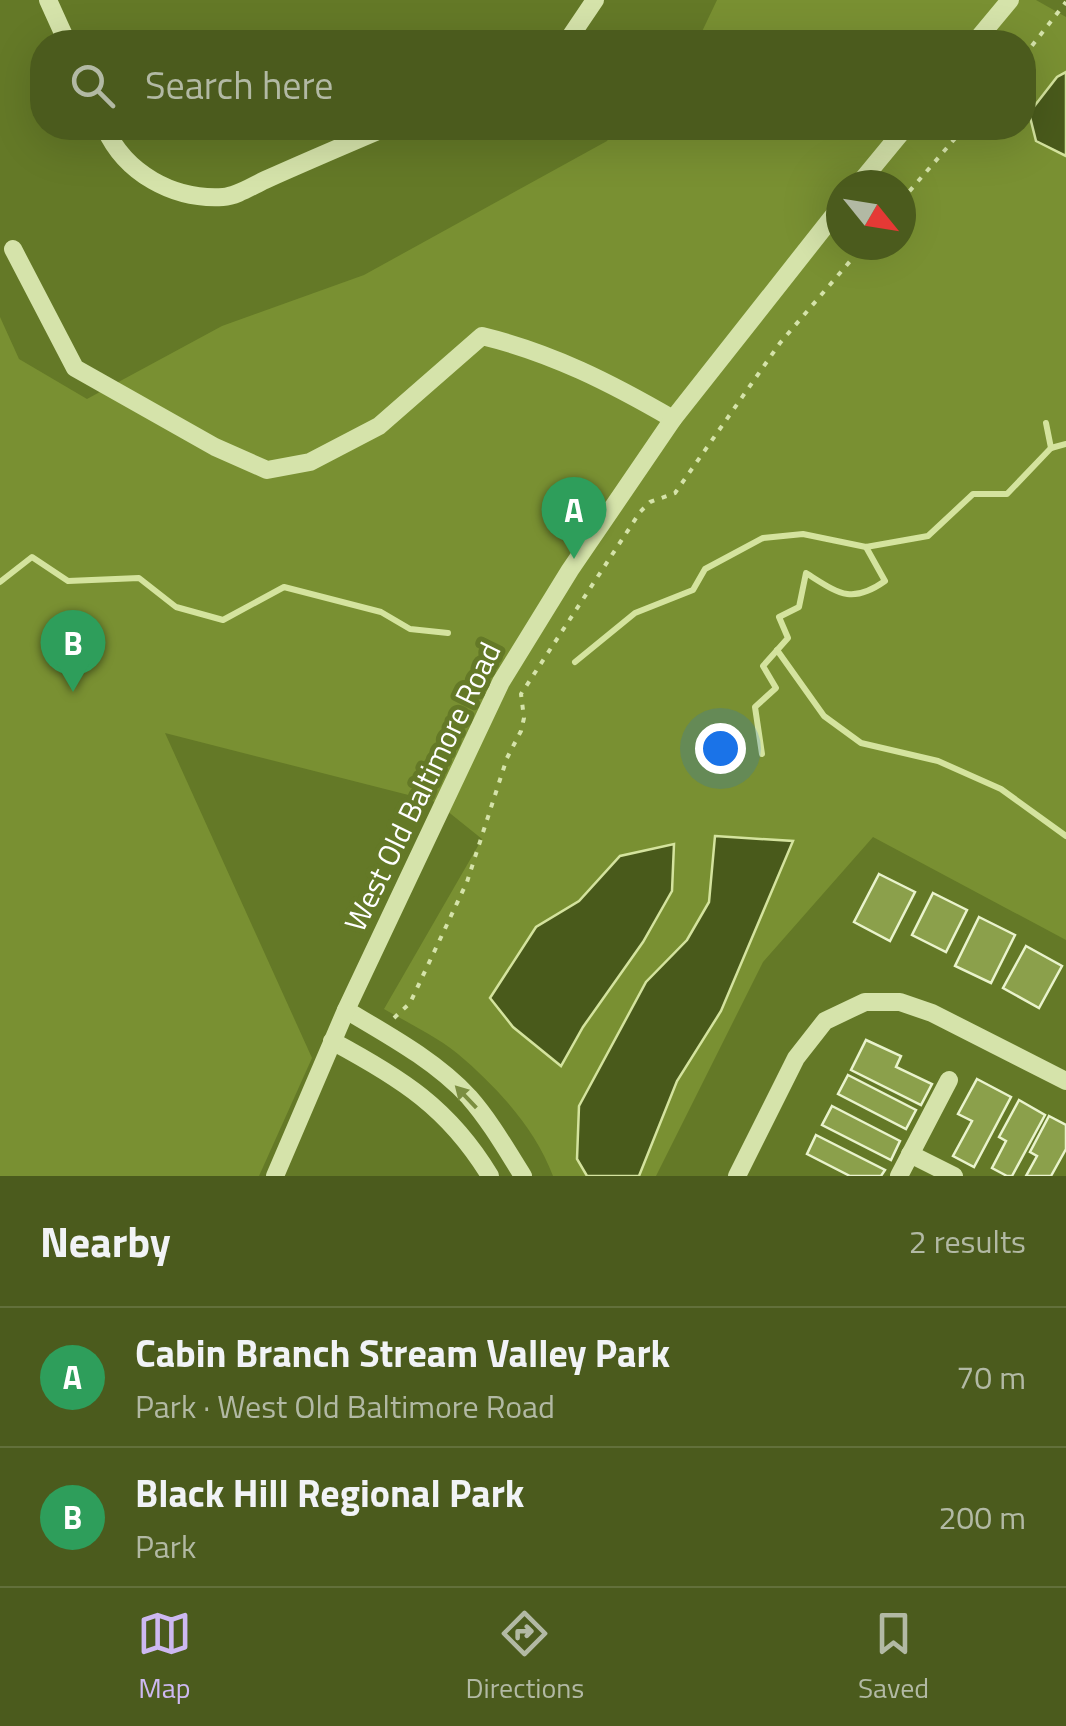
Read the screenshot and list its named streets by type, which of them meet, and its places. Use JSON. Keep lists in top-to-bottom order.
{
  "streets": {
    "street": ["West Old Baltimore Road"]
  },
  "north": "bottom right",
  "page": {
    "search": "Search here",
    "pins": ["A", "B"],
    "heading": ["Nearby", "2 results"],
    "list": [
      {
        "mark": "A",
        "name": "Cabin Branch Stream Valley Park",
        "note": "Park · West Old Baltimore Road",
        "value": "70 m"
      },
      {
        "mark": "B",
        "name": "Black Hill Regional Park",
        "note": "Park",
        "value": "200 m"
      }
    ],
    "nav": ["Map", "Directions", "Saved"]
  }
}
